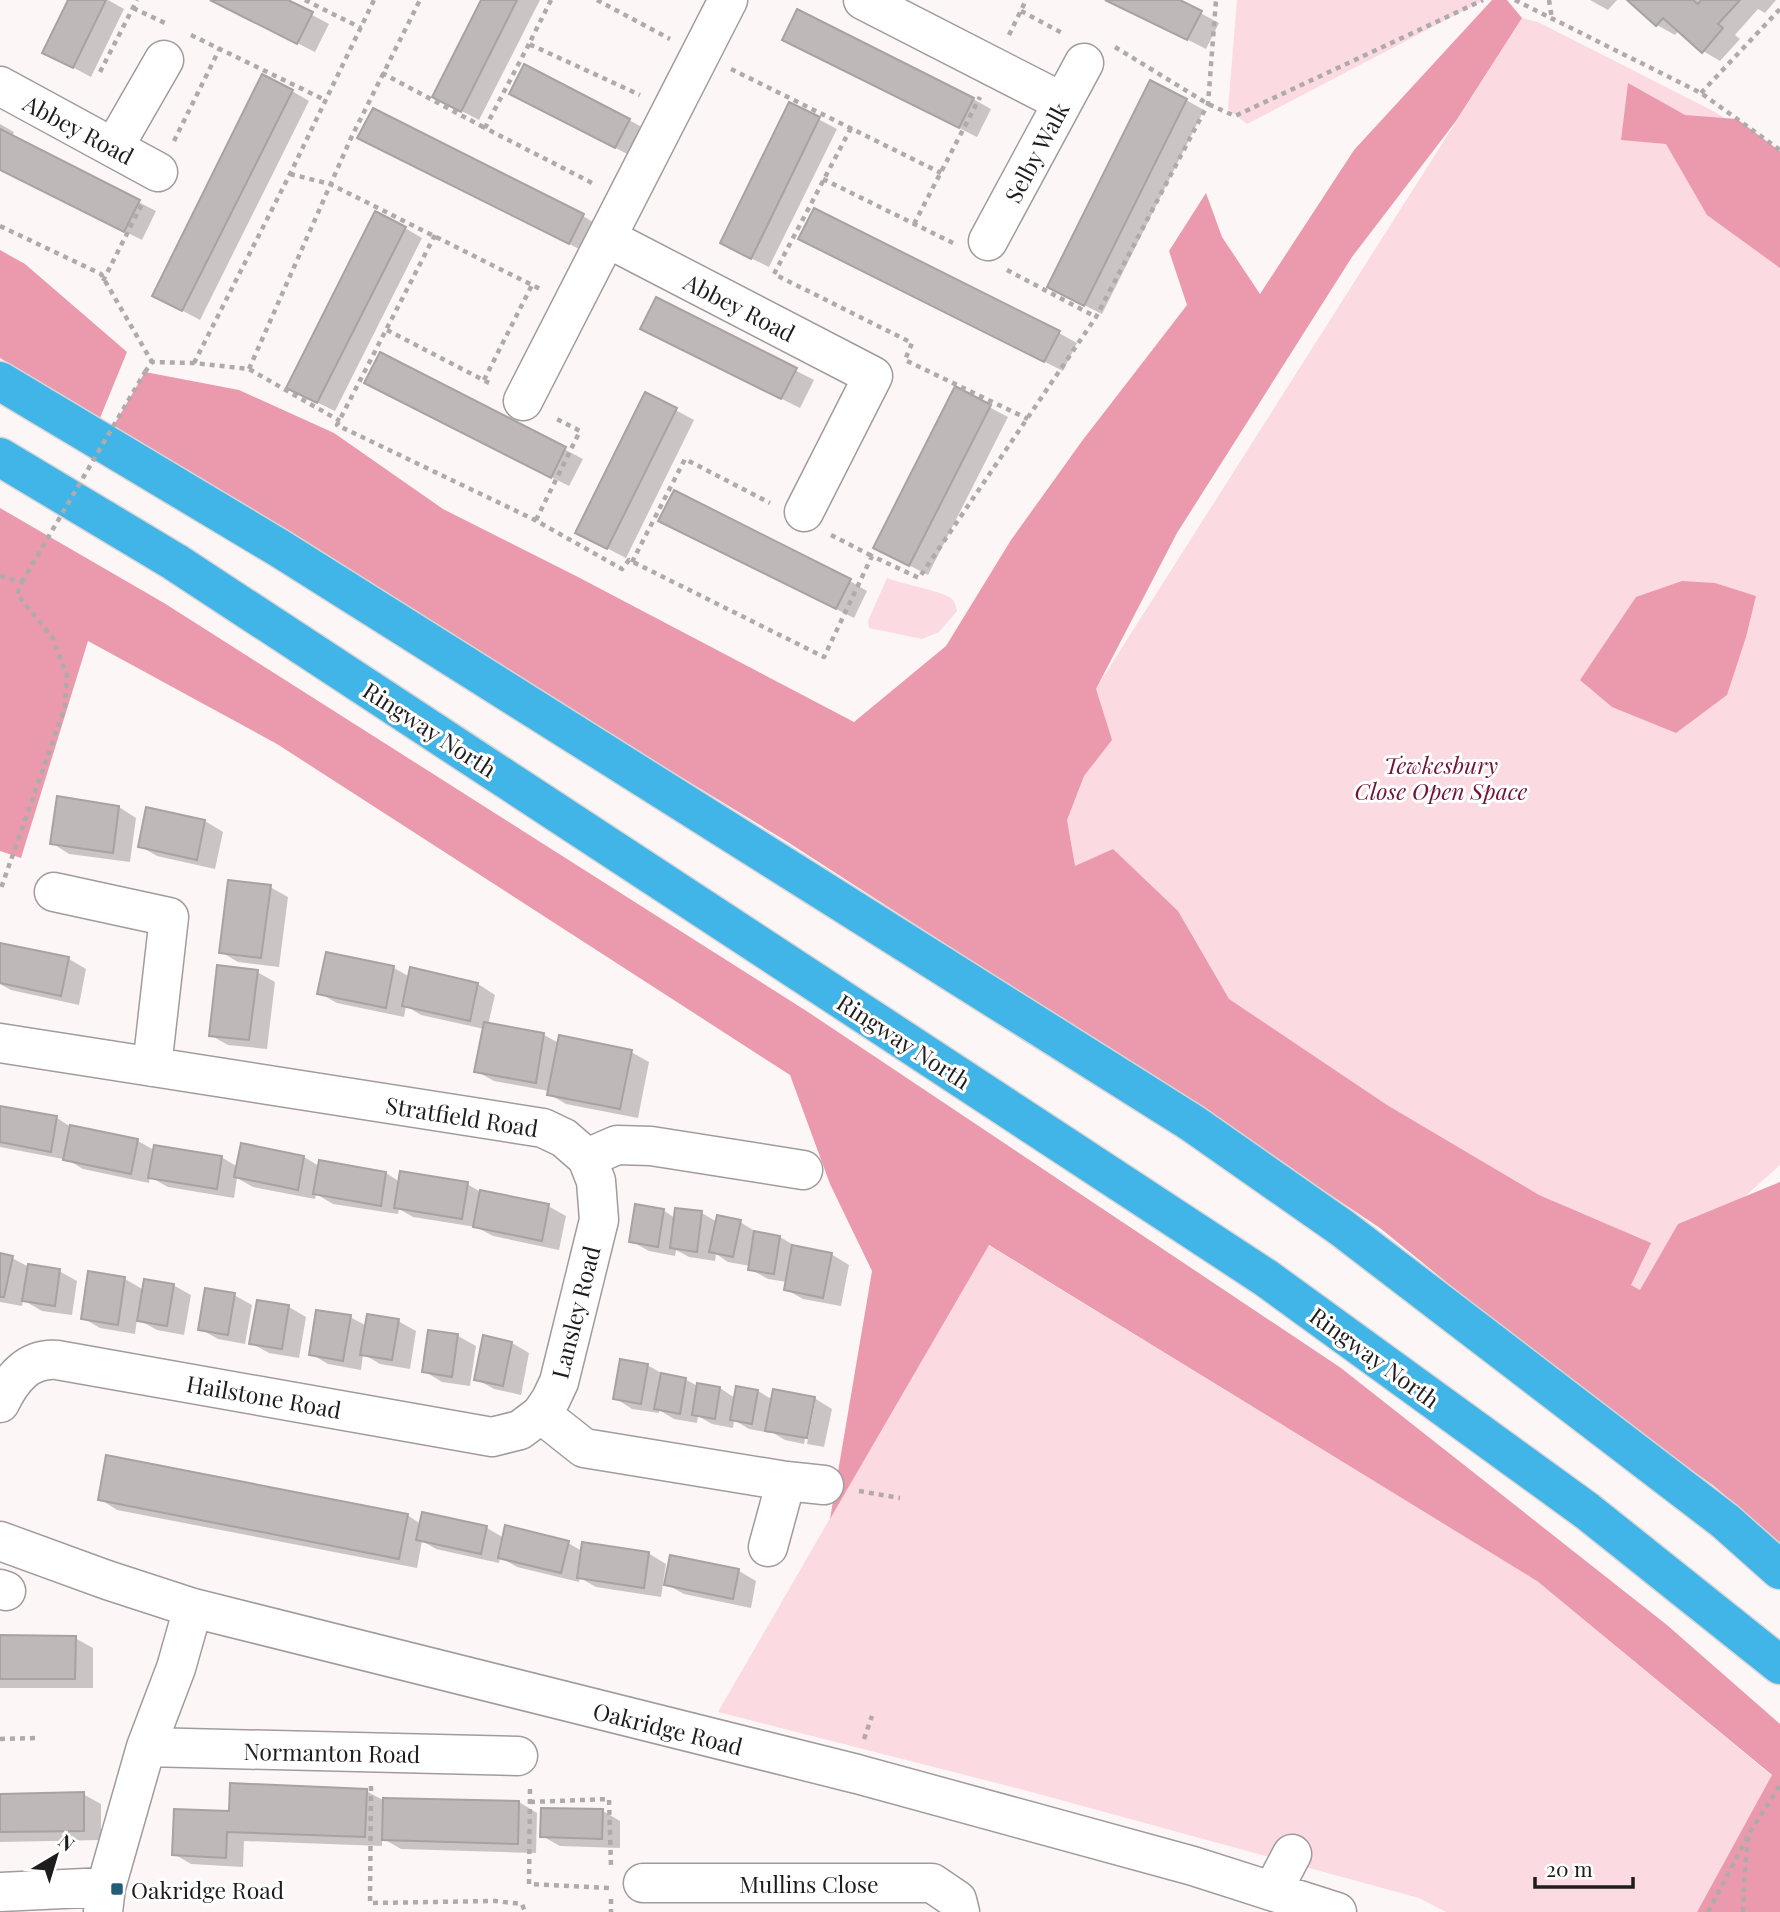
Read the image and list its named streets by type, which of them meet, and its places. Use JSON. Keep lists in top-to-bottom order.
{
  "streets": {
    "highway": ["Ringway North"],
    "street": [
      "Abbey Road",
      "Selby Walk",
      "Stratfield Road",
      "Lansley Road",
      "Hailstone Road",
      "Oakridge Road",
      "Normanton Road",
      "Mullins Close"
    ]
  },
  "crossings": [
    ["Stratfield Road", "Lansley Road"],
    ["Lansley Road", "Hailstone Road"]
  ],
  "parks": ["Tewkesbury Close Open Space"],
  "places": {
    "transit": ["Oakridge Road"]
  },
  "scale_bar": "20 m",
  "north": "top right"
}
